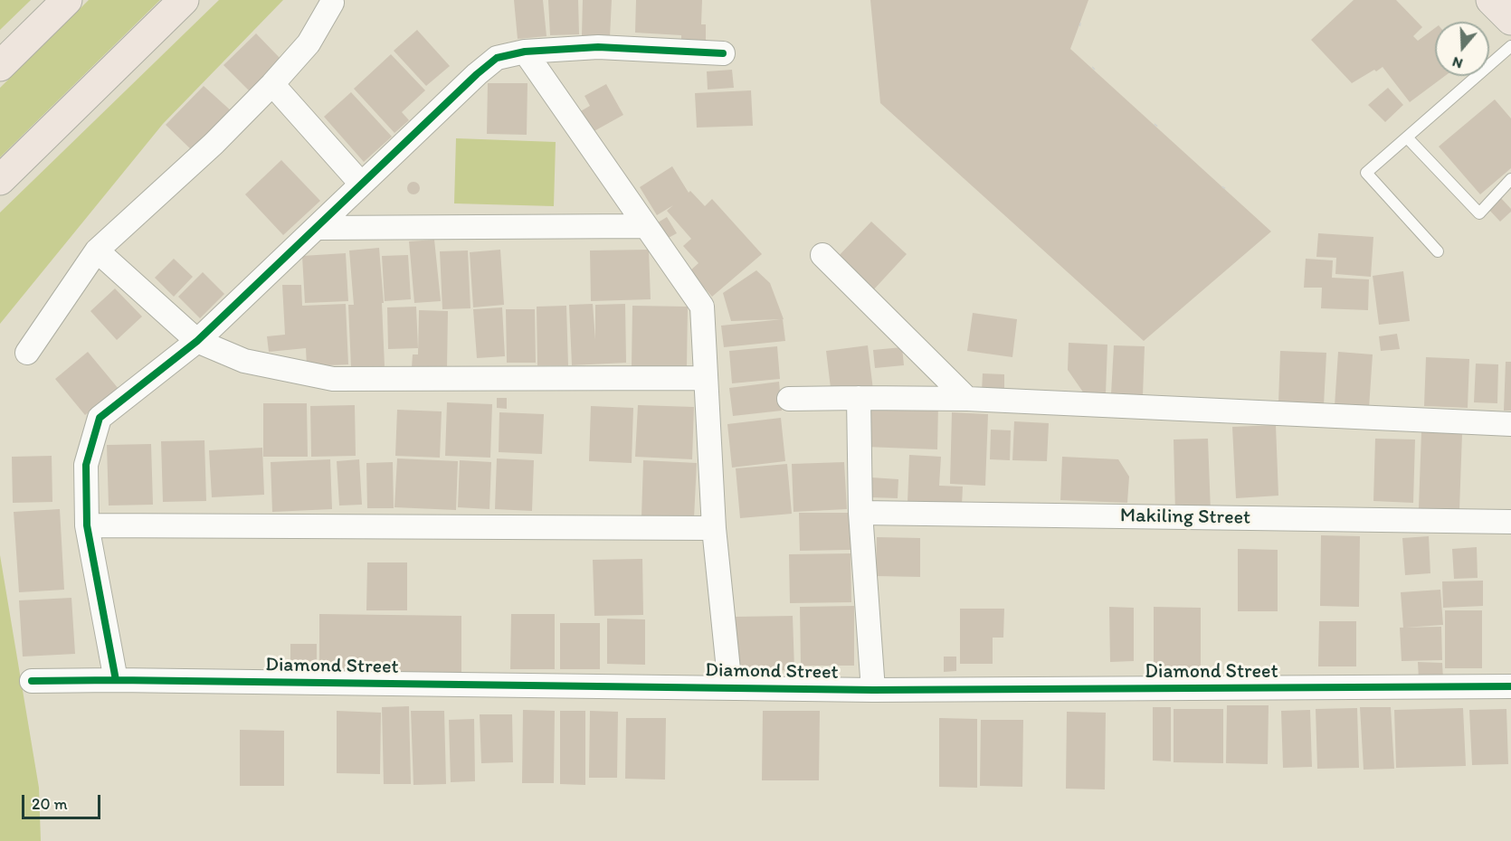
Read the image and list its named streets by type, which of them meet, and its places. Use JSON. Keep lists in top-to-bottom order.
{
  "streets": {
    "street": ["Makiling Street", "Diamond Street"]
  },
  "scale_bar": "20 m",
  "north": "bottom"
}
